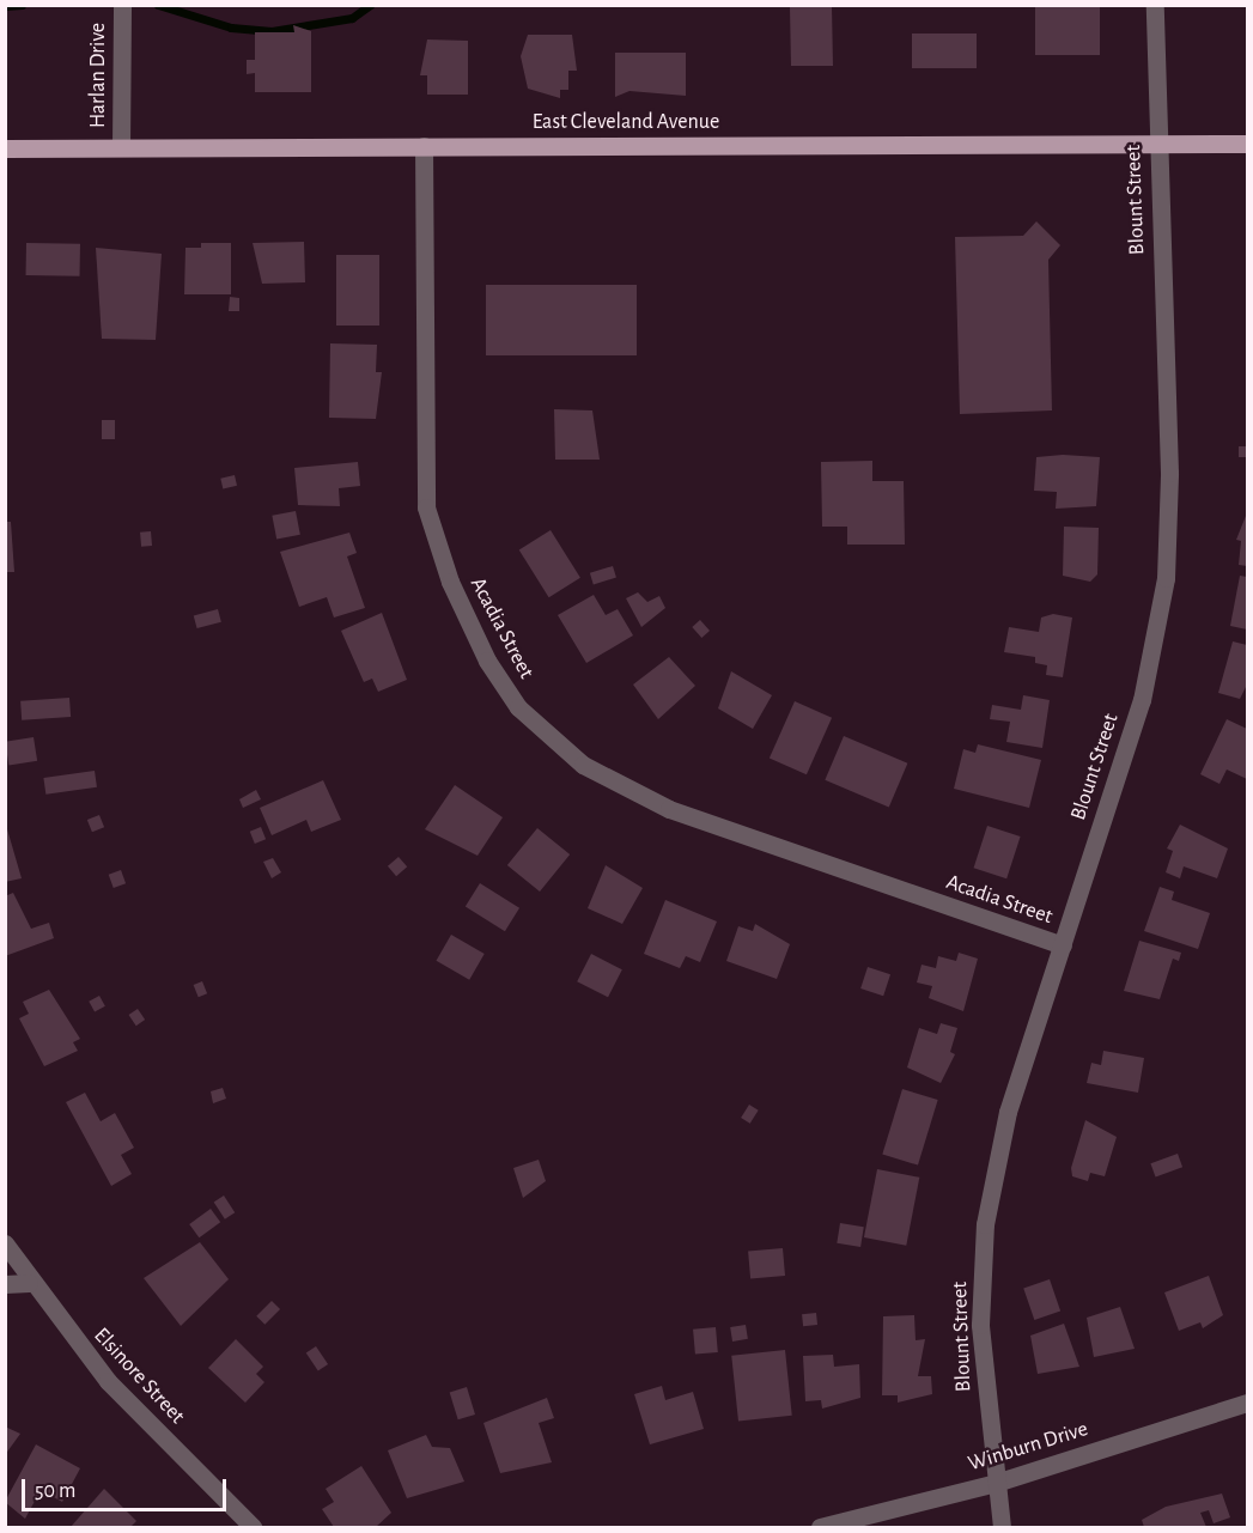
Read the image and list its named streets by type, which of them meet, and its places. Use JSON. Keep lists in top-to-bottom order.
{
  "streets": {
    "main road": ["East Cleveland Avenue"],
    "street": [
      "Harlan Drive",
      "Blount Street",
      "Acadia Street",
      "Elsinore Street",
      "Winburn Drive"
    ]
  },
  "crossings": [
    ["Harlan Drive", "East Cleveland Avenue"],
    ["East Cleveland Avenue", "Blount Street"],
    ["East Cleveland Avenue", "Acadia Street"],
    ["Blount Street", "Acadia Street"],
    ["Blount Street", "Winburn Drive"]
  ],
  "scale_bar": "50 m"
}
